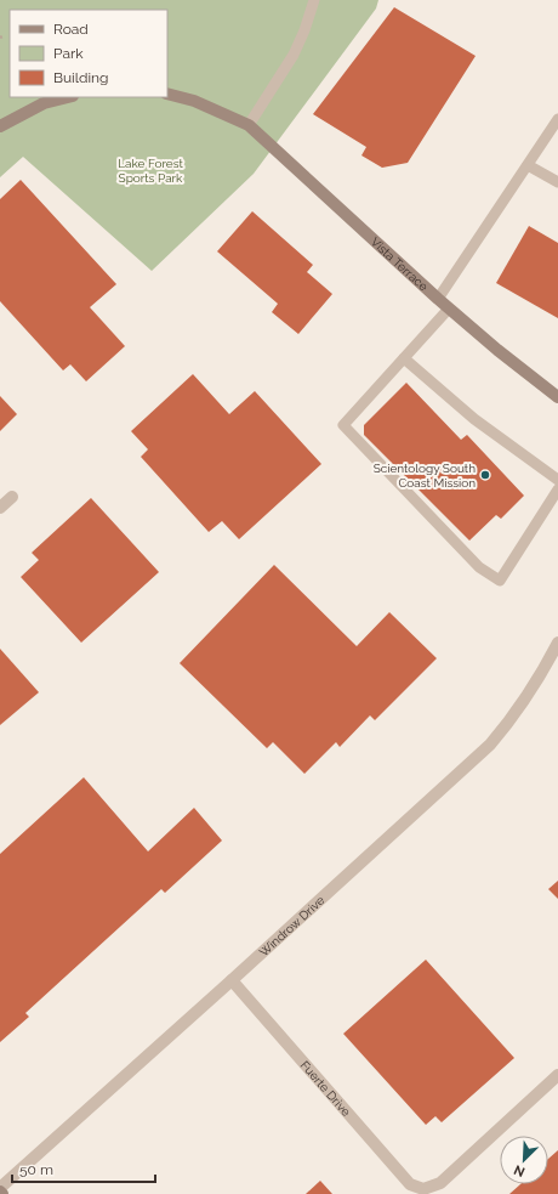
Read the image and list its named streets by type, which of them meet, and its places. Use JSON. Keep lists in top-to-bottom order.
{
  "streets": {
    "street": ["Vista Terrace", "Windrow Drive", "Fuerte Drive"]
  },
  "crossings": [
    ["Windrow Drive", "Fuerte Drive"]
  ],
  "parks": ["Lake Forest Sports Park"],
  "places": ["Scientology South Coast Mission"],
  "legend": ["Road", "Park", "Building"],
  "scale_bar": "50 m",
  "north": "bottom left"
}
